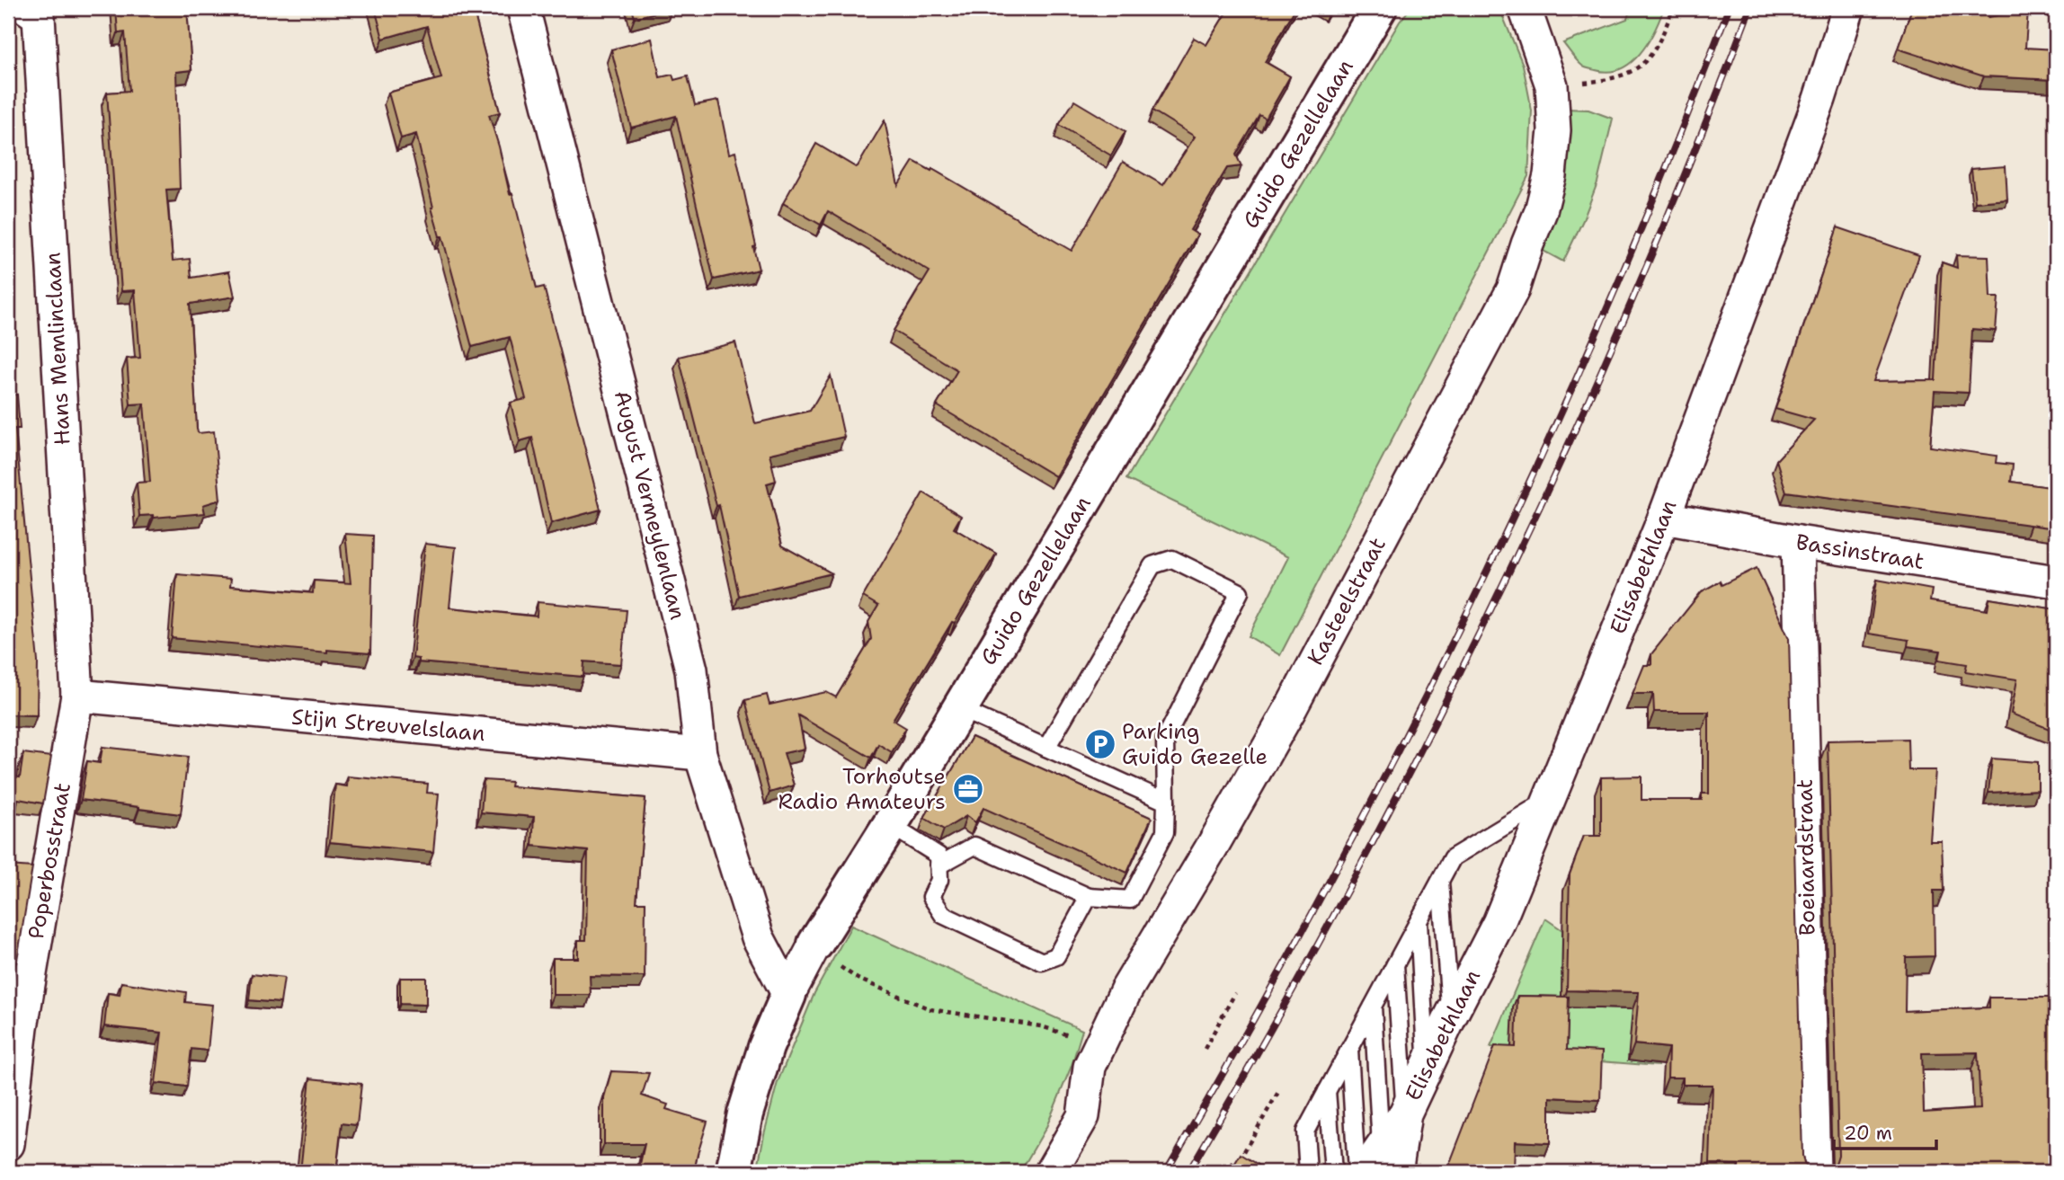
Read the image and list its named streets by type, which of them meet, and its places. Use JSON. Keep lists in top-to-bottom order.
{
  "streets": {
    "street": [
      "Guido Gezellelaan",
      "Hans Memlinclaan",
      "August Vermeylenlaan",
      "Bassinstraat",
      "Elisabethlaan",
      "Kasteelstraat",
      "Stijn Streuvelslaan",
      "Boeiaardstraat",
      "Poperbosstraat"
    ]
  },
  "crossings": [
    ["Guido Gezellelaan", "August Vermeylenlaan"],
    ["Hans Memlinclaan", "Stijn Streuvelslaan"],
    ["Hans Memlinclaan", "Poperbosstraat"],
    ["August Vermeylenlaan", "Stijn Streuvelslaan"],
    ["Bassinstraat", "Elisabethlaan"],
    ["Bassinstraat", "Boeiaardstraat"],
    ["Stijn Streuvelslaan", "Poperbosstraat"]
  ],
  "places": {
    "parking": ["Parking Guido Gezelle"],
    "office": ["Torhoutse Radio Amateurs"]
  },
  "scale_bar": "20 m"
}
